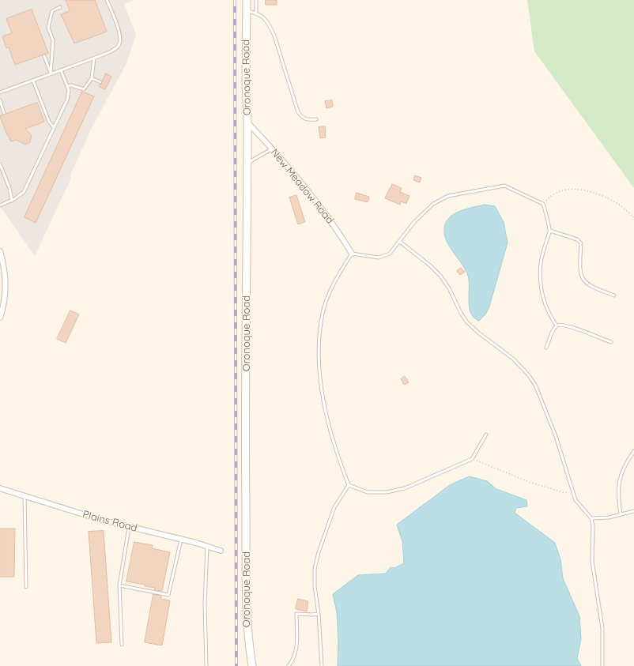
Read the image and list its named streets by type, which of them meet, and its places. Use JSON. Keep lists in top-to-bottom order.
{
  "streets": {
    "street": ["Oronoque Road", "New Meadow Road", "Plains Road"]
  },
  "crossings": [
    ["Oronoque Road", "New Meadow Road"]
  ]
}
